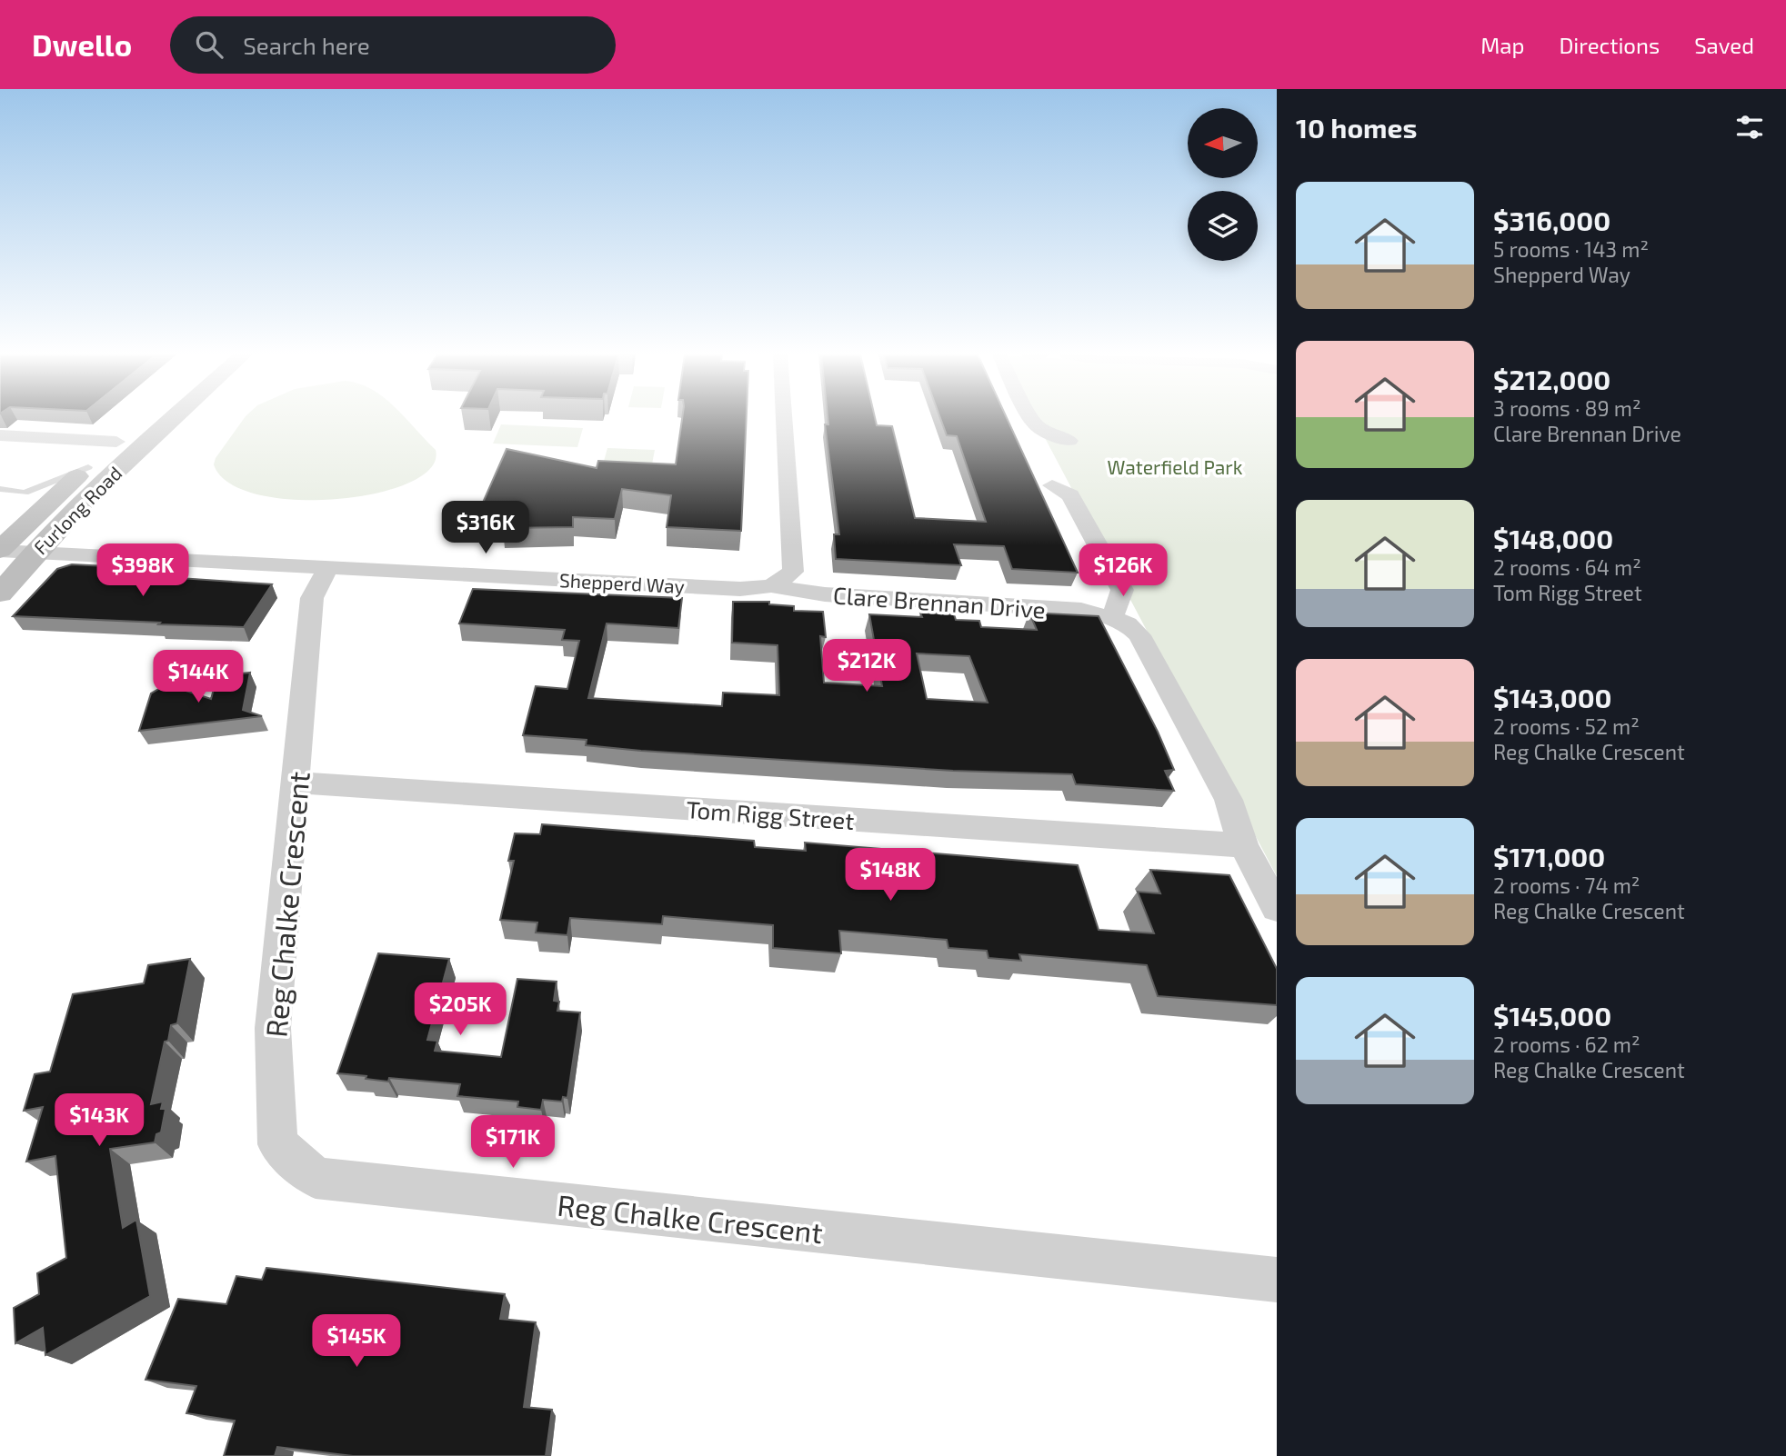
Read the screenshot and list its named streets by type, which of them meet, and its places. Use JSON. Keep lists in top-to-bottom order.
{
  "streets": {
    "main road": ["Furlong Road"],
    "street": [
      "Shepperd Way",
      "Clare Brennan Drive",
      "Tom Rigg Street",
      "Reg Chalke Crescent"
    ]
  },
  "crossings": [
    ["Furlong Road", "Shepperd Way"],
    ["Shepperd Way", "Clare Brennan Drive"],
    ["Shepperd Way", "Reg Chalke Crescent"],
    ["Clare Brennan Drive", "Tom Rigg Street"],
    ["Tom Rigg Street", "Reg Chalke Crescent"]
  ],
  "parks": ["Waterfield Park"],
  "north": "left",
  "page": {
    "header": "Dwello",
    "search": "Search here",
    "nav": ["Map", "Directions", "Saved"],
    "heading": "10 homes",
    "list": [
      {
        "name": "$316,000",
        "note": "5 rooms · 143 m² · Shepperd Way"
      },
      {
        "name": "$212,000",
        "note": "3 rooms · 89 m² · Clare Brennan Drive"
      },
      {
        "name": "$148,000",
        "note": "2 rooms · 64 m² · Tom Rigg Street"
      },
      {
        "name": "$143,000",
        "note": "2 rooms · 52 m² · Reg Chalke Crescent"
      },
      {
        "name": "$171,000",
        "note": "2 rooms · 74 m² · Reg Chalke Crescent"
      },
      {
        "name": "$145,000",
        "note": "2 rooms · 62 m² · Reg Chalke Crescent"
      }
    ],
    "price": [
      "$316K",
      "$398K",
      "$126K",
      "$212K",
      "$144K",
      "$148K",
      "$205K",
      "$143K",
      "$171K",
      "$145K"
    ]
  }
}
